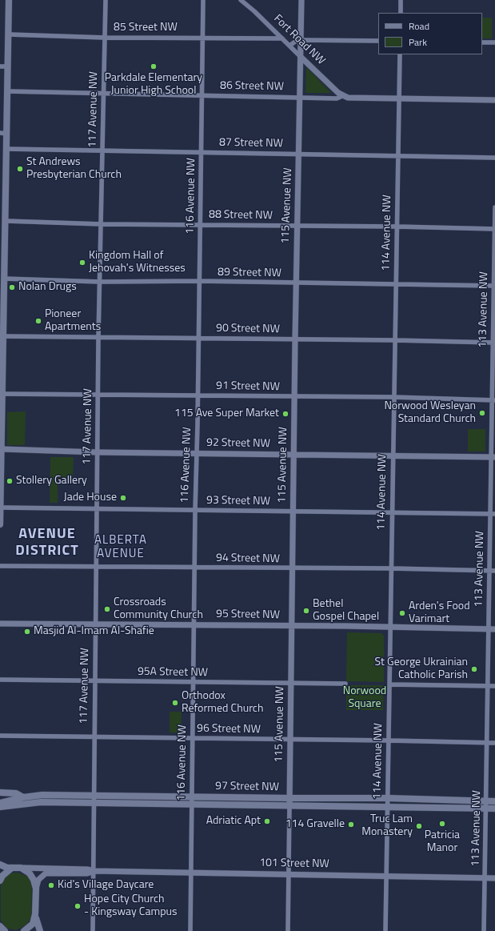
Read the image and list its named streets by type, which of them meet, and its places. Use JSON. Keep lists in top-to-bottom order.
{
  "streets": {
    "main road": ["97 Street NW"],
    "street": [
      "85 Street NW",
      "Fort Road NW",
      "86 Street NW",
      "117 Avenue NW",
      "87 Street NW",
      "116 Avenue NW",
      "115 Avenue NW",
      "88 Street NW",
      "114 Avenue NW",
      "89 Street NW",
      "113 Avenue NW",
      "90 Street NW",
      "91 Street NW",
      "92 Street NW",
      "93 Street NW",
      "94 Street NW",
      "95 Street NW",
      "95A Street NW",
      "96 Street NW",
      "101 Street NW"
    ]
  },
  "crossings": [
    ["85 Street NW", "Fort Road NW"],
    ["85 Street NW", "117 Avenue NW"],
    ["85 Street NW", "116 Avenue NW"],
    ["Fort Road NW", "86 Street NW"],
    ["Fort Road NW", "115 Avenue NW"],
    ["86 Street NW", "117 Avenue NW"],
    ["86 Street NW", "116 Avenue NW"],
    ["86 Street NW", "115 Avenue NW"],
    ["86 Street NW", "114 Avenue NW"],
    ["117 Avenue NW", "87 Street NW"],
    ["117 Avenue NW", "88 Street NW"],
    ["117 Avenue NW", "89 Street NW"],
    ["117 Avenue NW", "90 Street NW"],
    ["117 Avenue NW", "91 Street NW"],
    ["117 Avenue NW", "92 Street NW"],
    ["117 Avenue NW", "93 Street NW"],
    ["117 Avenue NW", "94 Street NW"],
    ["117 Avenue NW", "95 Street NW"],
    ["117 Avenue NW", "95A Street NW"],
    ["117 Avenue NW", "96 Street NW"],
    ["117 Avenue NW", "97 Street NW"],
    ["117 Avenue NW", "101 Street NW"],
    ["87 Street NW", "116 Avenue NW"],
    ["87 Street NW", "115 Avenue NW"],
    ["87 Street NW", "114 Avenue NW"],
    ["116 Avenue NW", "88 Street NW"],
    ["116 Avenue NW", "89 Street NW"],
    ["116 Avenue NW", "90 Street NW"],
    ["116 Avenue NW", "91 Street NW"],
    ["116 Avenue NW", "92 Street NW"],
    ["116 Avenue NW", "93 Street NW"],
    ["116 Avenue NW", "94 Street NW"],
    ["116 Avenue NW", "95 Street NW"],
    ["116 Avenue NW", "95A Street NW"],
    ["116 Avenue NW", "96 Street NW"],
    ["116 Avenue NW", "97 Street NW"],
    ["116 Avenue NW", "101 Street NW"],
    ["115 Avenue NW", "88 Street NW"],
    ["115 Avenue NW", "89 Street NW"],
    ["115 Avenue NW", "90 Street NW"],
    ["115 Avenue NW", "91 Street NW"],
    ["115 Avenue NW", "92 Street NW"],
    ["115 Avenue NW", "93 Street NW"],
    ["115 Avenue NW", "94 Street NW"],
    ["115 Avenue NW", "95 Street NW"],
    ["115 Avenue NW", "95A Street NW"],
    ["115 Avenue NW", "96 Street NW"],
    ["115 Avenue NW", "97 Street NW"],
    ["115 Avenue NW", "101 Street NW"],
    ["88 Street NW", "114 Avenue NW"],
    ["88 Street NW", "113 Avenue NW"],
    ["114 Avenue NW", "89 Street NW"],
    ["114 Avenue NW", "90 Street NW"],
    ["114 Avenue NW", "91 Street NW"],
    ["114 Avenue NW", "92 Street NW"],
    ["114 Avenue NW", "93 Street NW"],
    ["114 Avenue NW", "94 Street NW"],
    ["114 Avenue NW", "95 Street NW"],
    ["114 Avenue NW", "96 Street NW"],
    ["114 Avenue NW", "97 Street NW"],
    ["114 Avenue NW", "101 Street NW"],
    ["89 Street NW", "113 Avenue NW"],
    ["113 Avenue NW", "90 Street NW"],
    ["113 Avenue NW", "91 Street NW"],
    ["113 Avenue NW", "92 Street NW"],
    ["113 Avenue NW", "93 Street NW"],
    ["113 Avenue NW", "94 Street NW"],
    ["113 Avenue NW", "95 Street NW"],
    ["113 Avenue NW", "96 Street NW"],
    ["113 Avenue NW", "97 Street NW"],
    ["113 Avenue NW", "101 Street NW"]
  ],
  "districts": ["AVENUE DISTRICT", "ALBERTA AVENUE"],
  "parks": ["Norwood Square"],
  "places": [
    "Parkdale Elementary Junior High School",
    "St Andrews Presbyterian Church",
    "Kingdom Hall of Jehovah's Witnesses",
    "Nolan Drugs",
    "Pioneer Apartments",
    "Norwood Wesleyan Standard Church",
    "115 Ave Super Market",
    "Stollery Gallery",
    "Jade House",
    "Crossroads Community Church",
    "Bethel Gospel Chapel",
    "Arden's Food Varimart",
    "Masjid Al-Imam Al-Shafie",
    "St George Ukrainian Catholic Parish",
    "Orthodox Reformed Church",
    "Adriatic Apt",
    "Patricia Manor",
    "114 Gravelle",
    "Truc Lam Monastery",
    "Kid's Village Daycare",
    "Hope City Church - Kingsway Campus"
  ],
  "legend": ["Road", "Park"]
}
